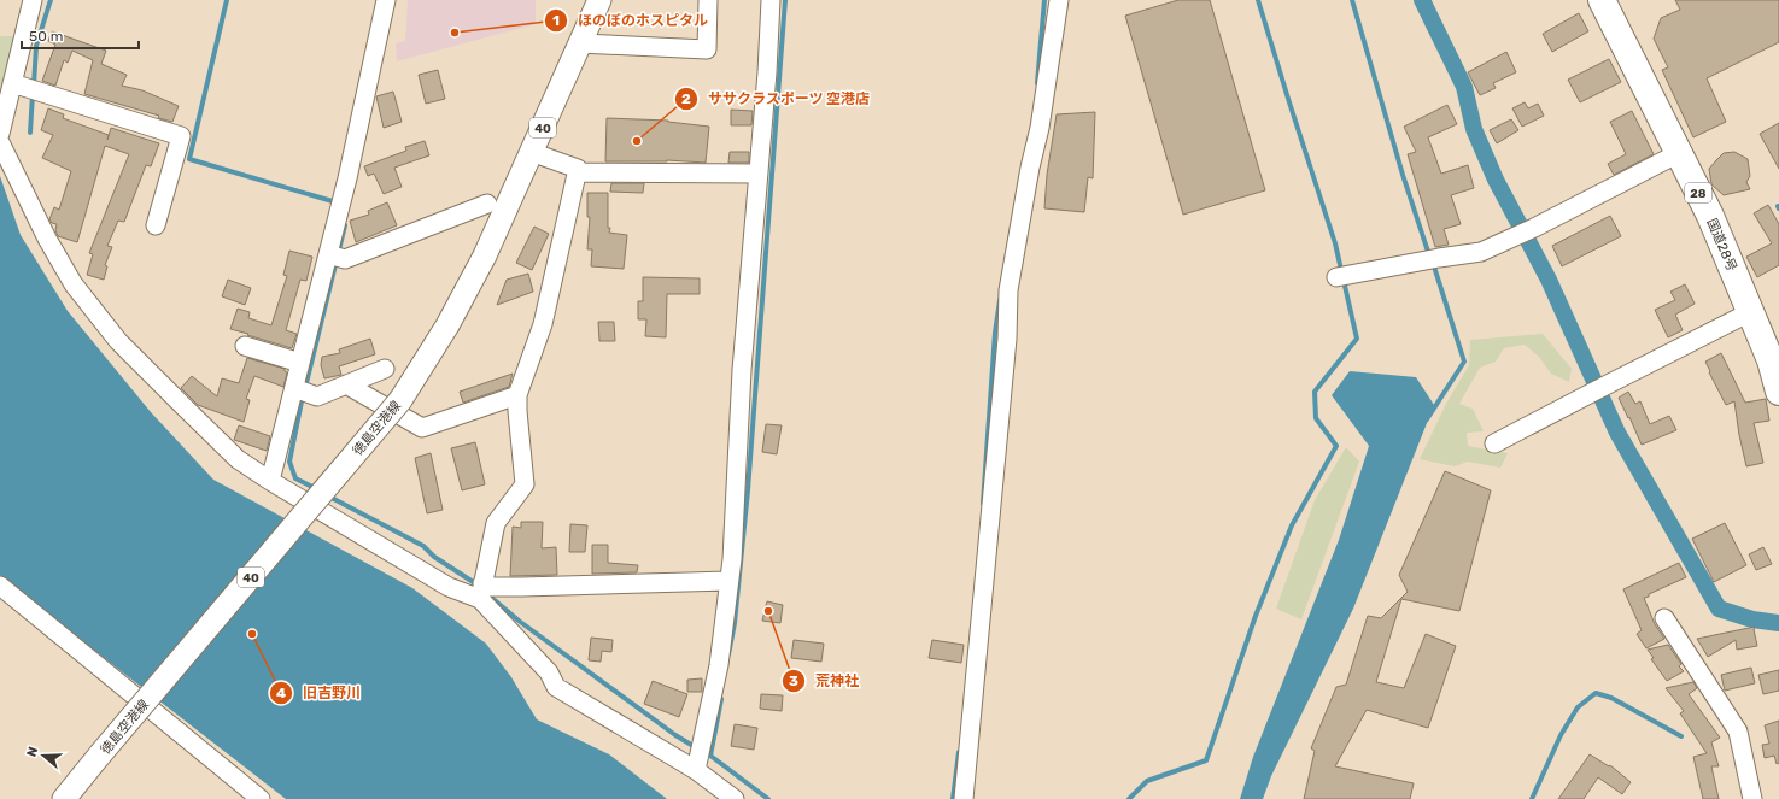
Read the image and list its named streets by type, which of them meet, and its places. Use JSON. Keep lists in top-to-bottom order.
{
  "streets": {
    "highway": ["28", "国道28号"],
    "main road": ["40", "徳島空港線"]
  },
  "places": [
    "ほのぼのホスピタル",
    "ササクラスポーツ 空港店",
    "荒神社",
    "旧吉野川"
  ],
  "scale_bar": "50 m",
  "north": "left"
}
